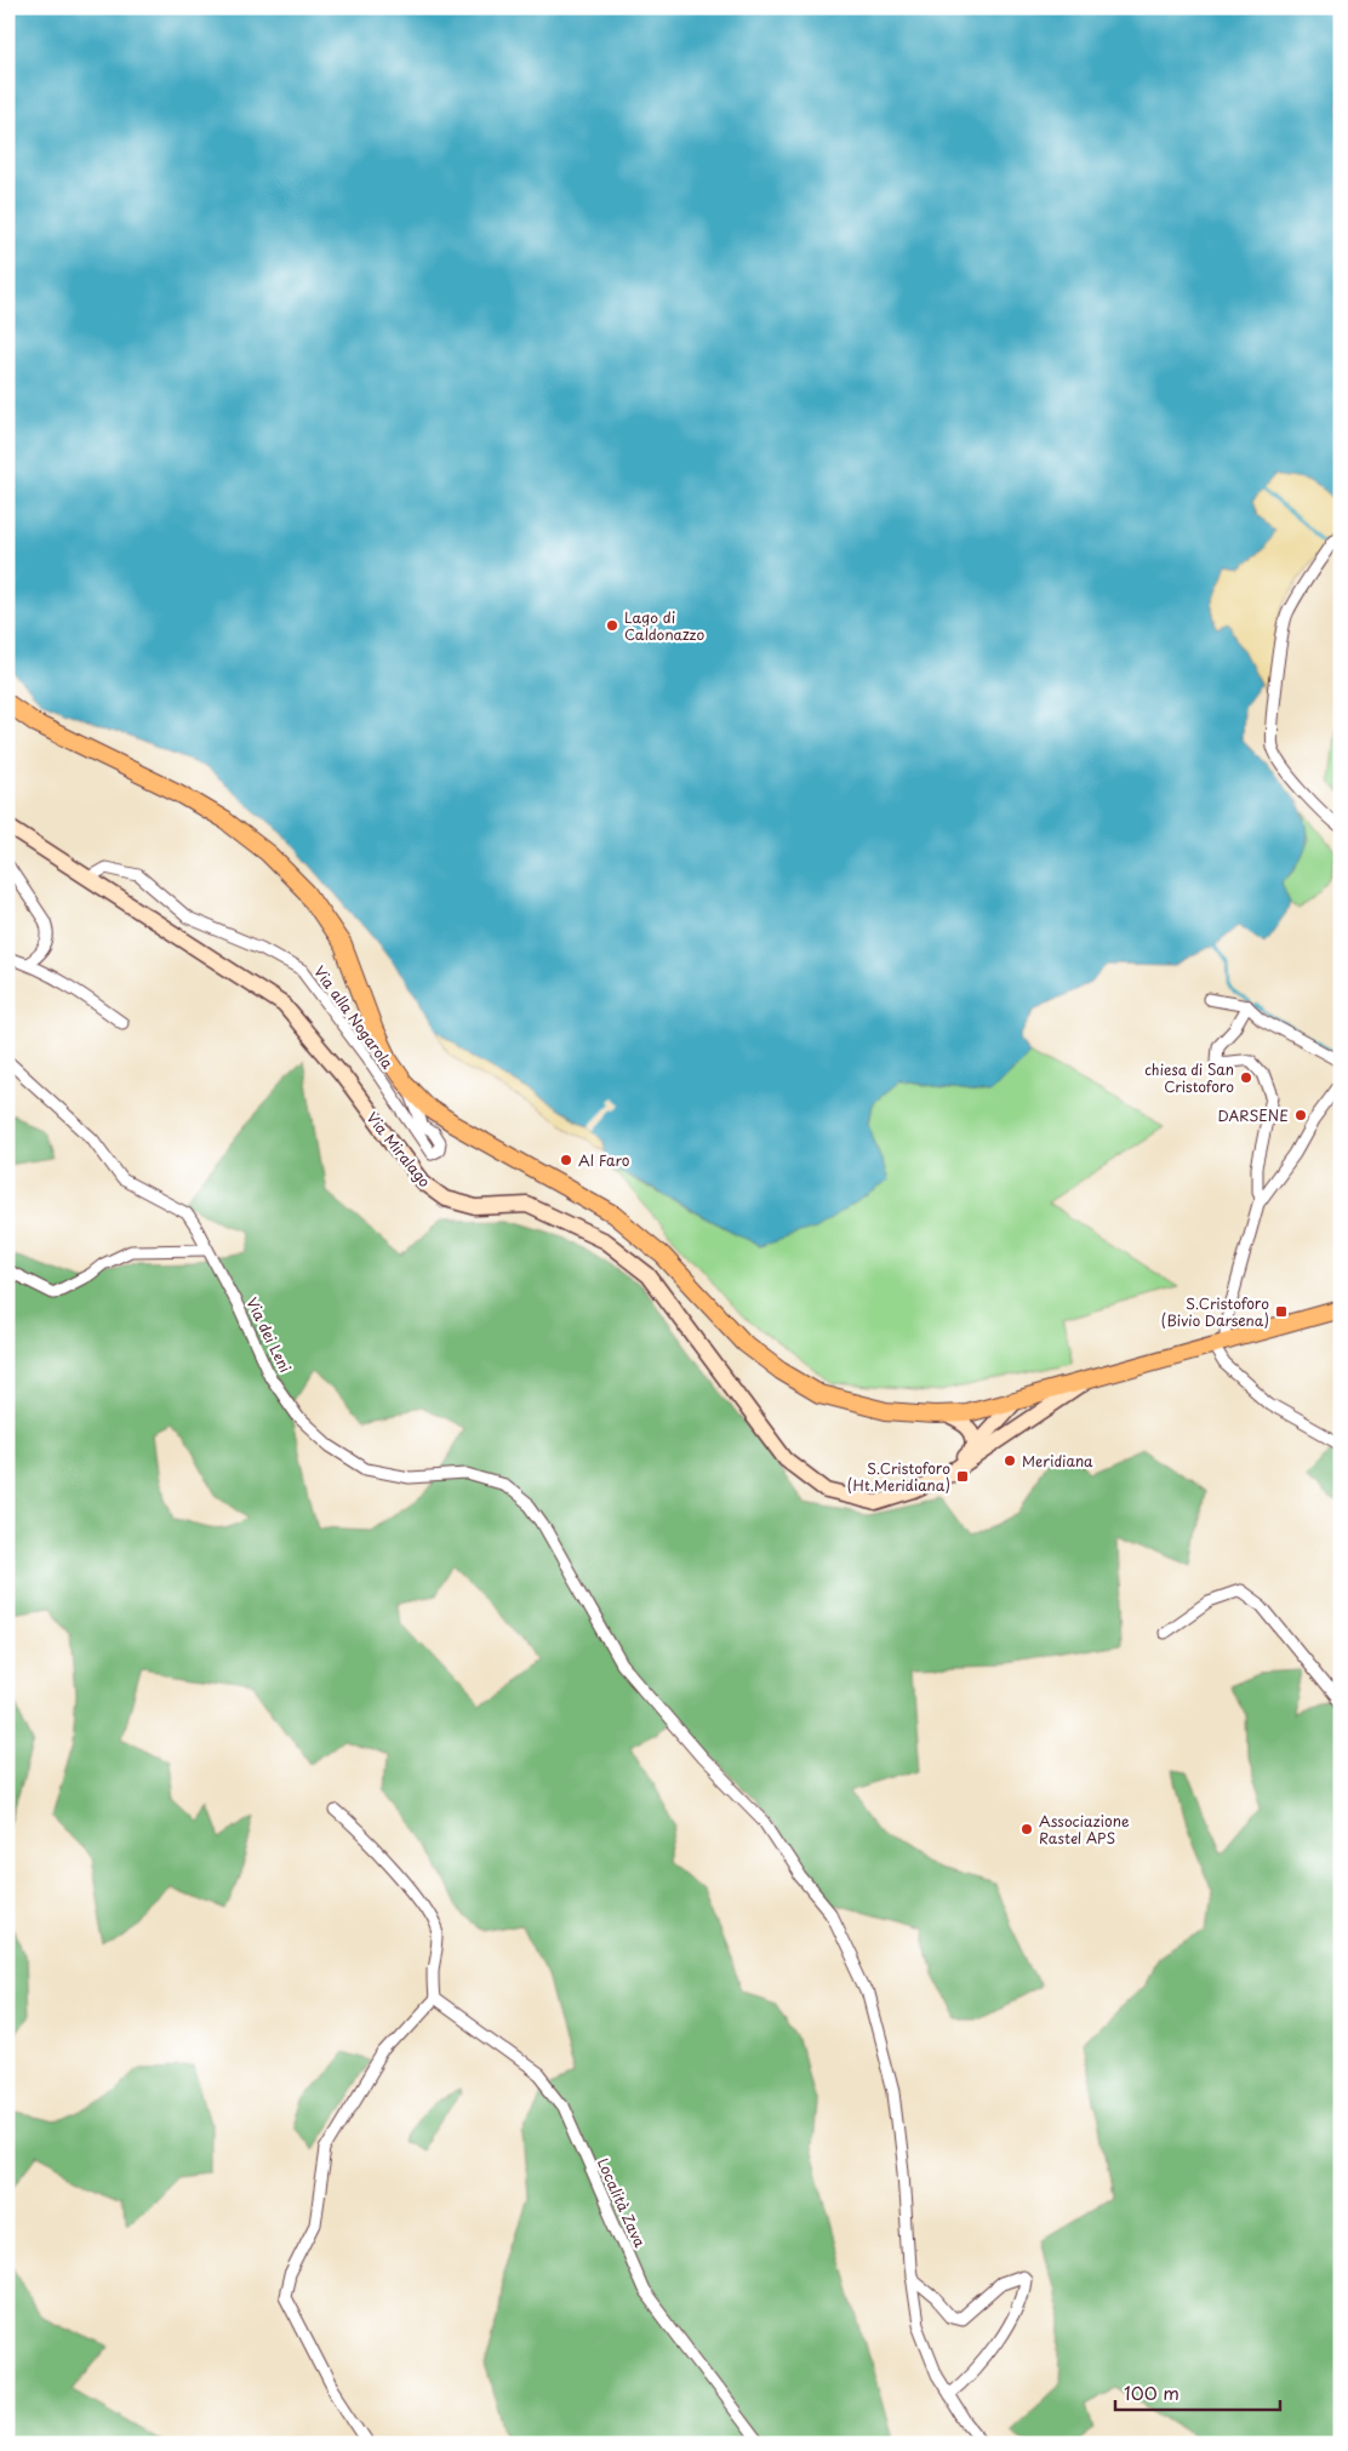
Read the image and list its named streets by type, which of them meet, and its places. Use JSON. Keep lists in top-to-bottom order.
{
  "streets": {
    "street": [
      "Via alla Nogarola",
      "Via Miralago",
      "Via dei Leni",
      "Località Zava"
    ]
  },
  "crossings": [
    ["Via alla Nogarola", "Via Miralago"]
  ],
  "places": {
    "other": [
      "Lago di Caldonazzo",
      "chiesa di San Cristoforo",
      "DARSENE",
      "Al Faro",
      "Meridiana",
      "Associazione Rastel APS"
    ],
    "transit": ["S.Cristoforo (Bivio Darsena)", "S.Cristoforo (Ht.Meridiana)"]
  },
  "scale_bar": "100 m"
}
